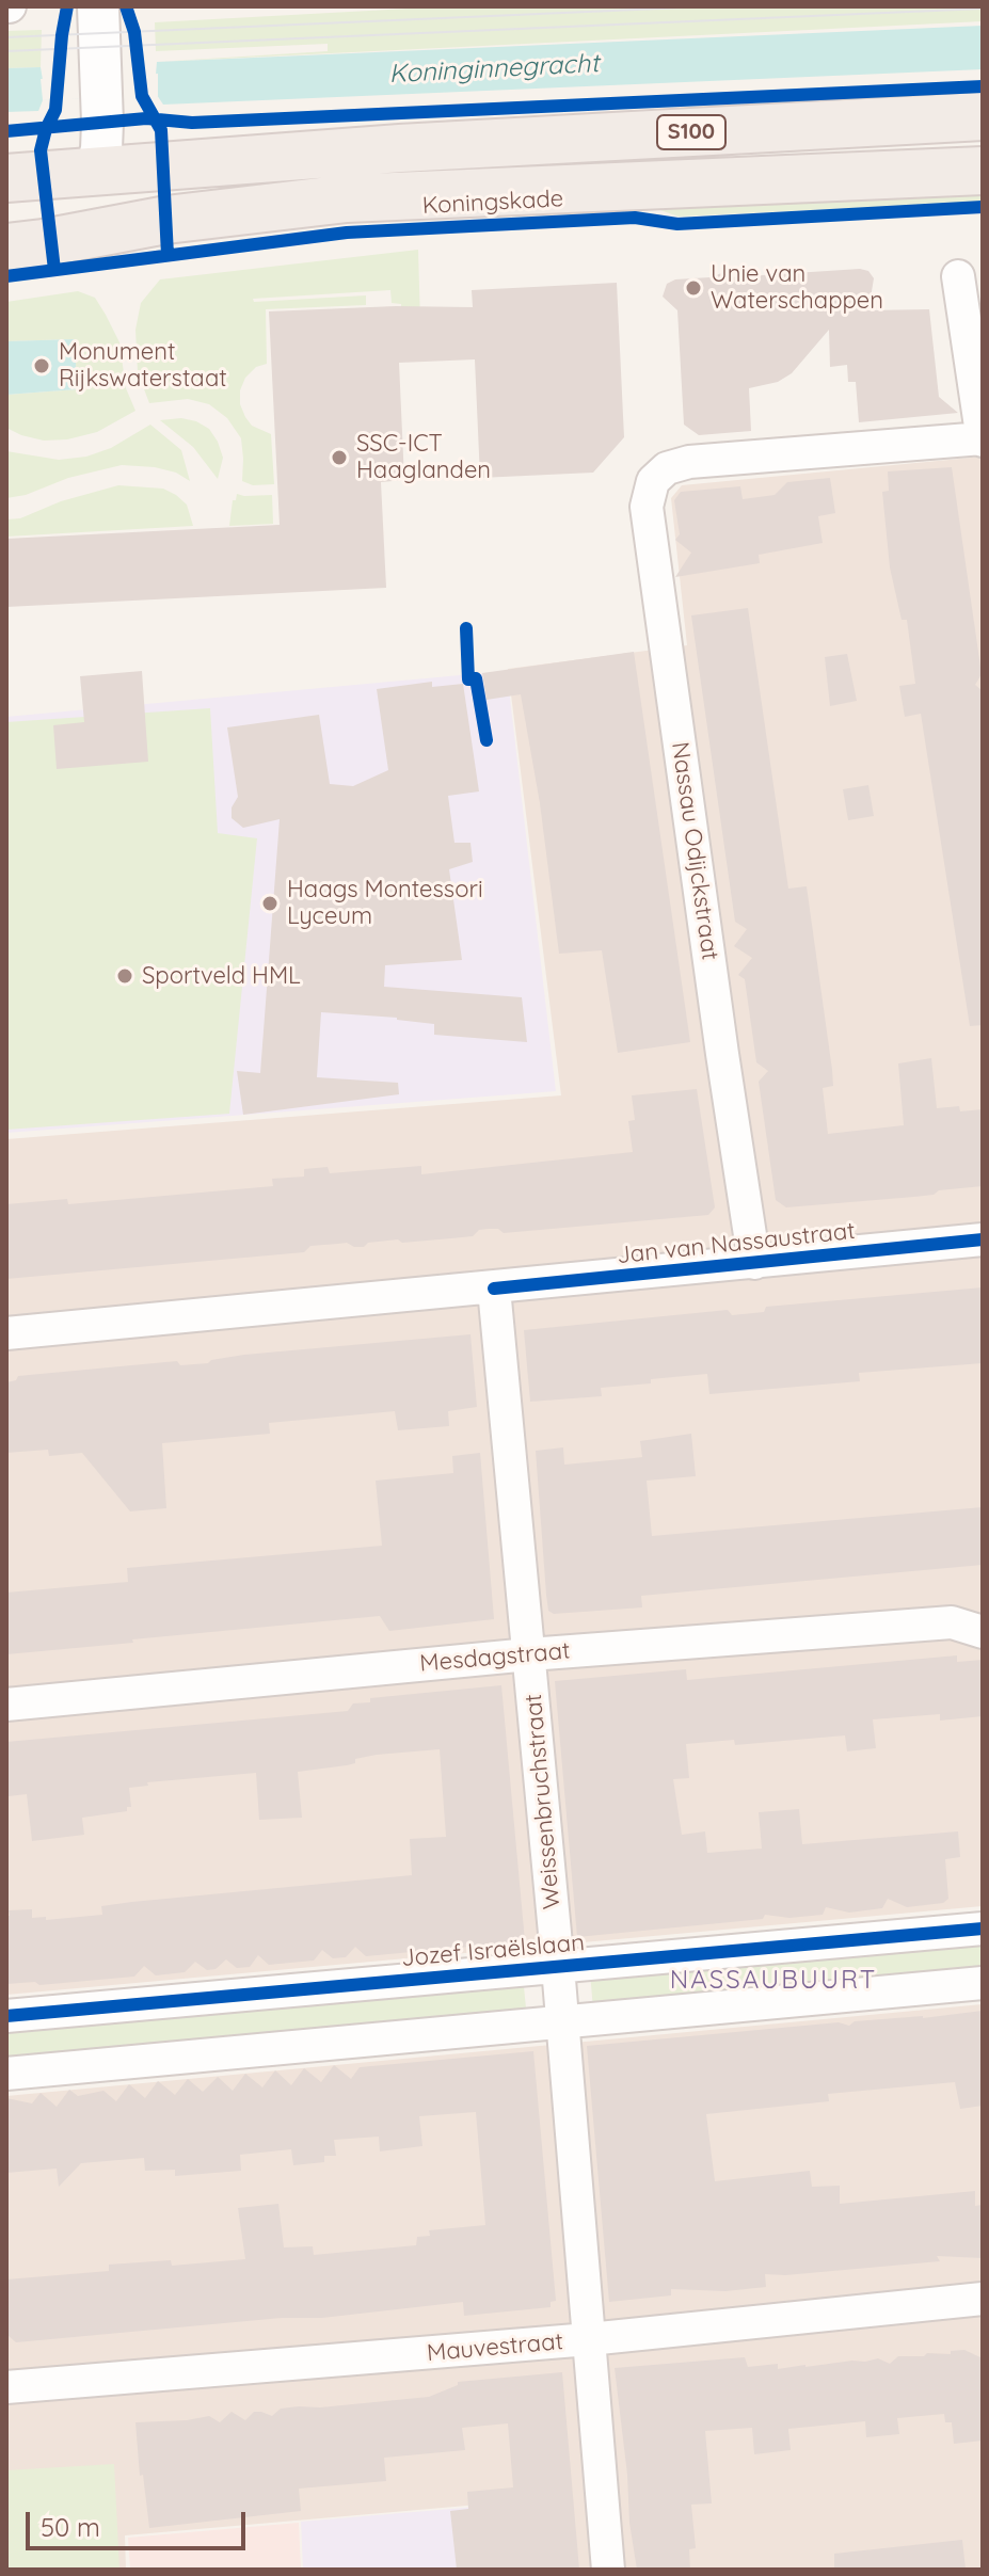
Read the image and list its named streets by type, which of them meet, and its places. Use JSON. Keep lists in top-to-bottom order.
{
  "streets": {
    "main road": ["S100", "Koningskade"],
    "street": [
      "Nassau Odijckstraat",
      "Jan van Nassaustraat",
      "Mesdagstraat",
      "Weissenbruchstraat",
      "Jozef Israëlslaan",
      "Mauvestraat"
    ]
  },
  "crossings": [
    ["Nassau Odijckstraat", "Jan van Nassaustraat"],
    ["Jan van Nassaustraat", "Weissenbruchstraat"],
    ["Mesdagstraat", "Weissenbruchstraat"],
    ["Weissenbruchstraat", "Jozef Israëlslaan"],
    ["Weissenbruchstraat", "Mauvestraat"]
  ],
  "districts": ["NASSAUBUURT"],
  "water": ["Koninginnegracht"],
  "places": [
    "Unie van Waterschappen",
    "Monument Rijkswaterstaat",
    "SSC-ICT Haaglanden",
    "Haags Montessori Lyceum",
    "Sportveld HML"
  ],
  "scale_bar": "50 m"
}
